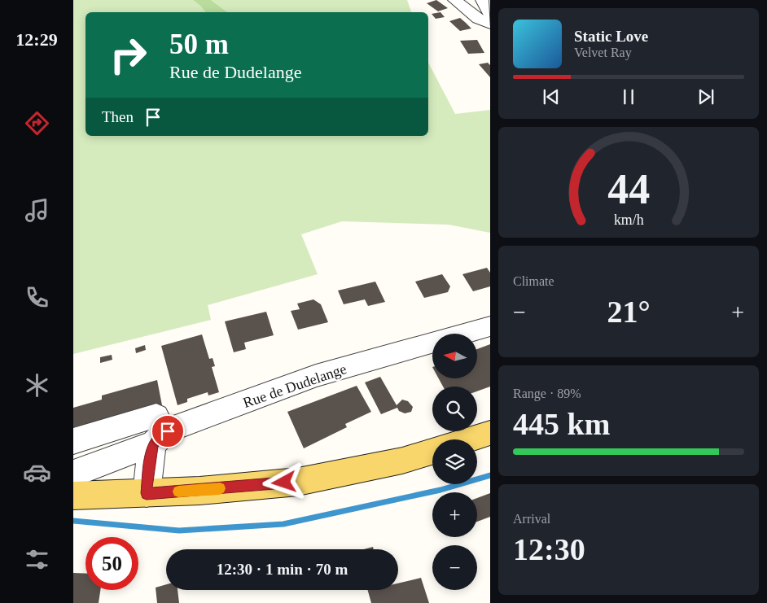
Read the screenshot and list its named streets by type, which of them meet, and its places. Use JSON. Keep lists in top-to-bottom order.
{
  "streets": {
    "street": ["Rue de Dudelange"]
  },
  "north": "left",
  "page": {
    "tabs": "12:29",
    "turn": ["50 m", "Rue de Dudelange"],
    "song": ["Static Love", "Velvet Ray"],
    "then": "Then",
    "tile": [
      "Climate",
      ["Range · 89%", "445 km"],
      ["Arrival", "12:30"]
    ],
    "heat": ["−", "21°", "+"],
    "map_buttons": ["+", "−"],
    "limit": "50",
    "trip": "12:30 · 1 min · 70 m",
    "gauge": ["44", "km/h"]
  }
}
